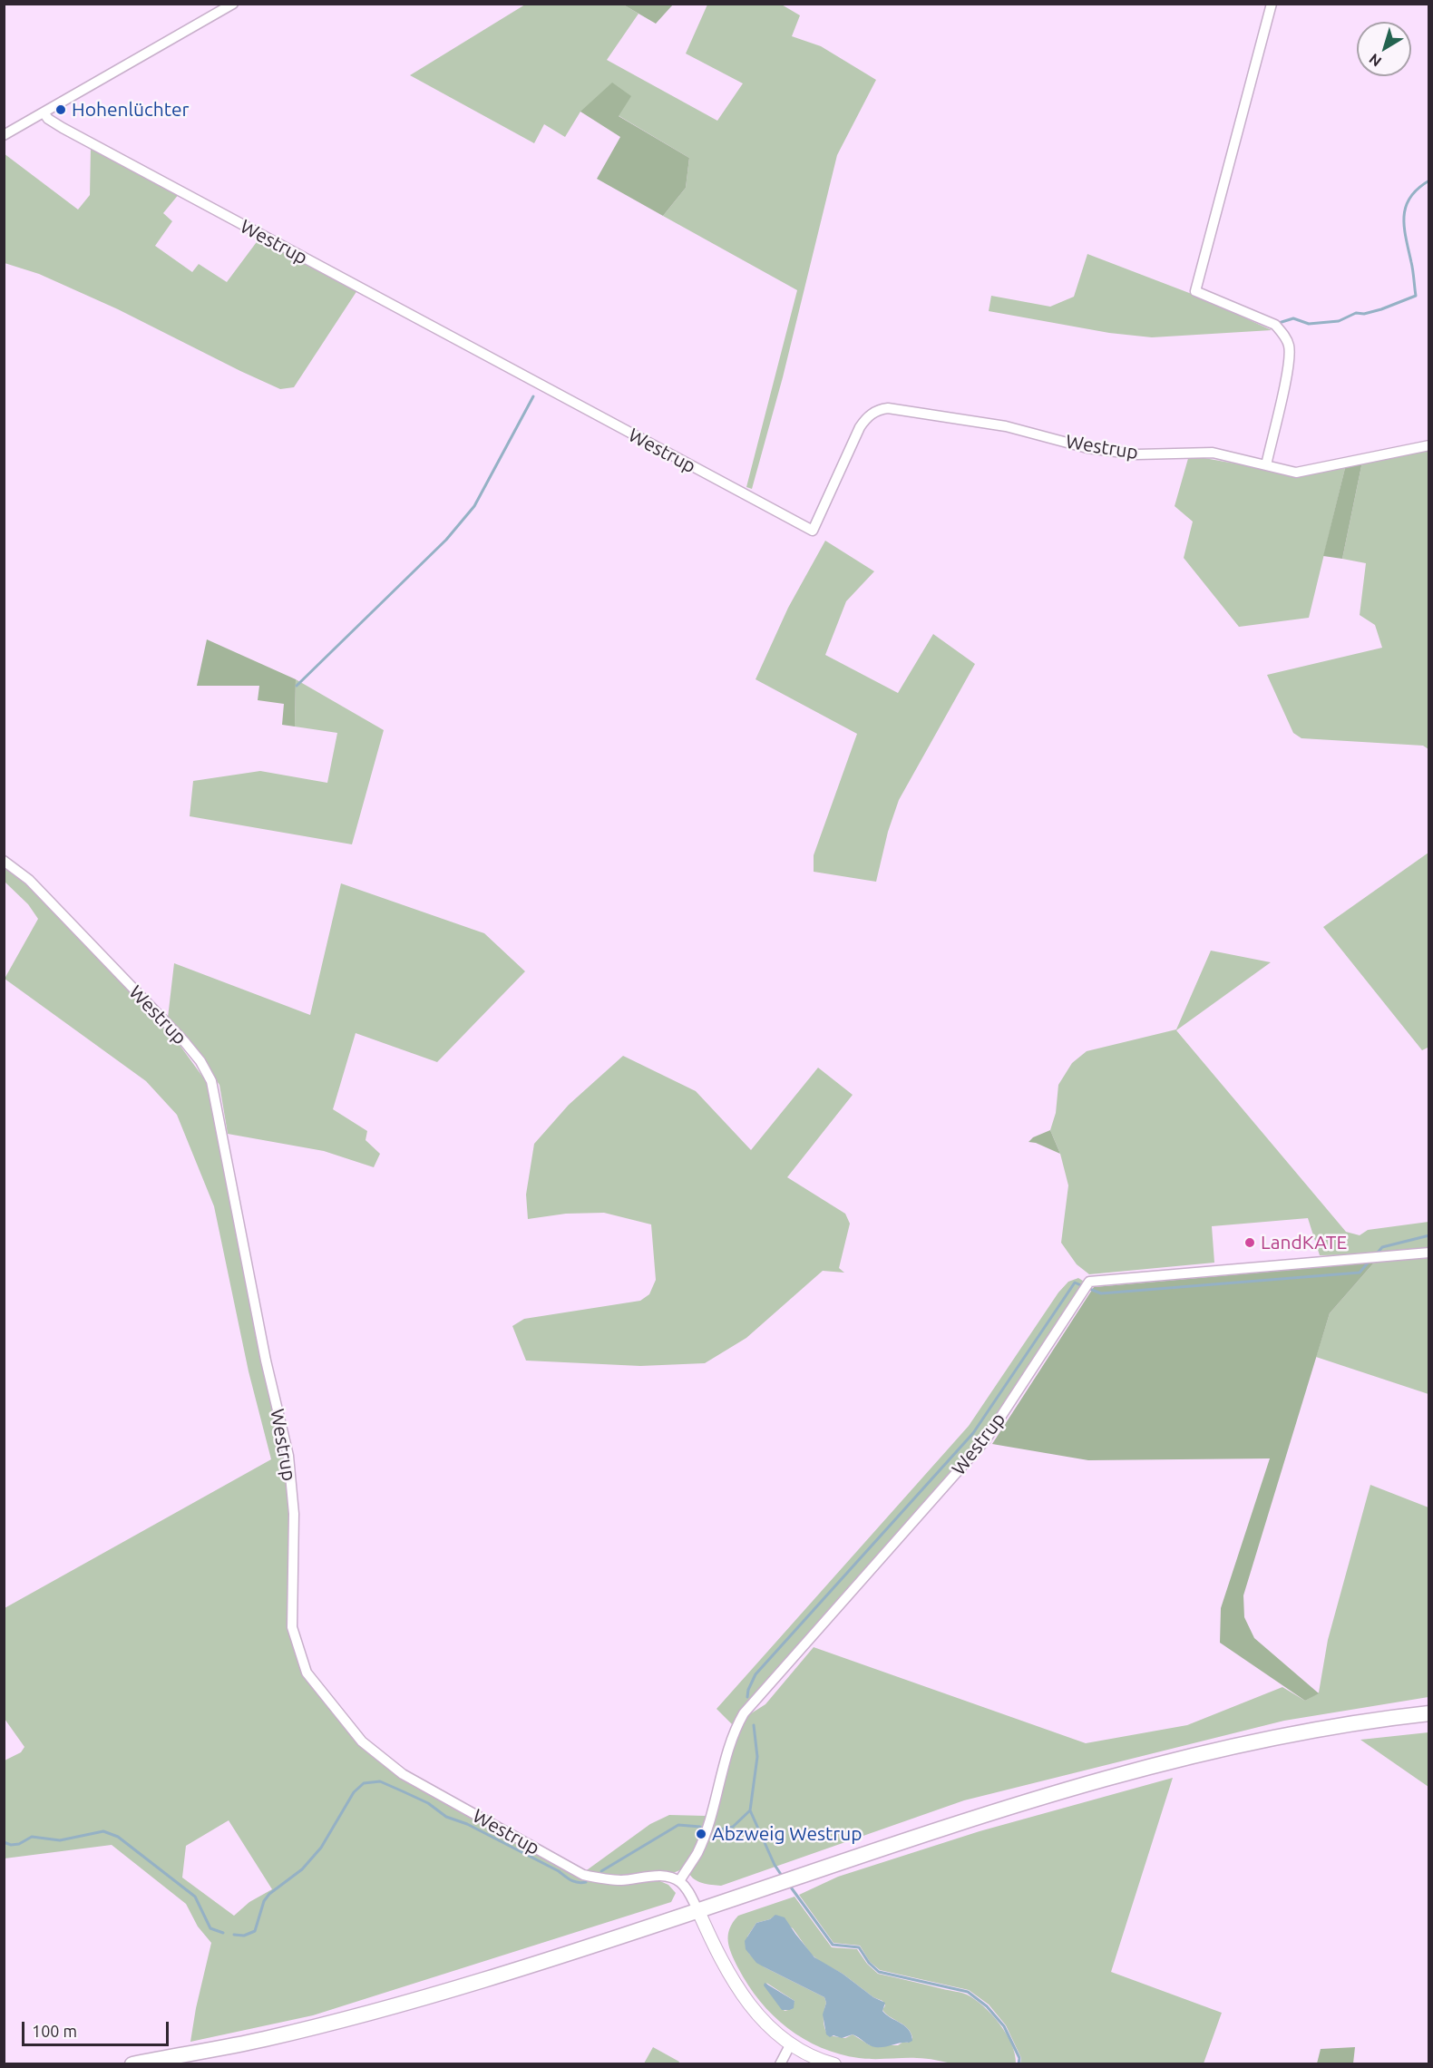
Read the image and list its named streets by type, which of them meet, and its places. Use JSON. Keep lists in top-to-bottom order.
{
  "streets": {
    "street": ["Westrup"]
  },
  "places": ["Hohenlüchter", "LandKATE", "Abzweig Westrup"],
  "scale_bar": "100 m",
  "north": "bottom left"
}
